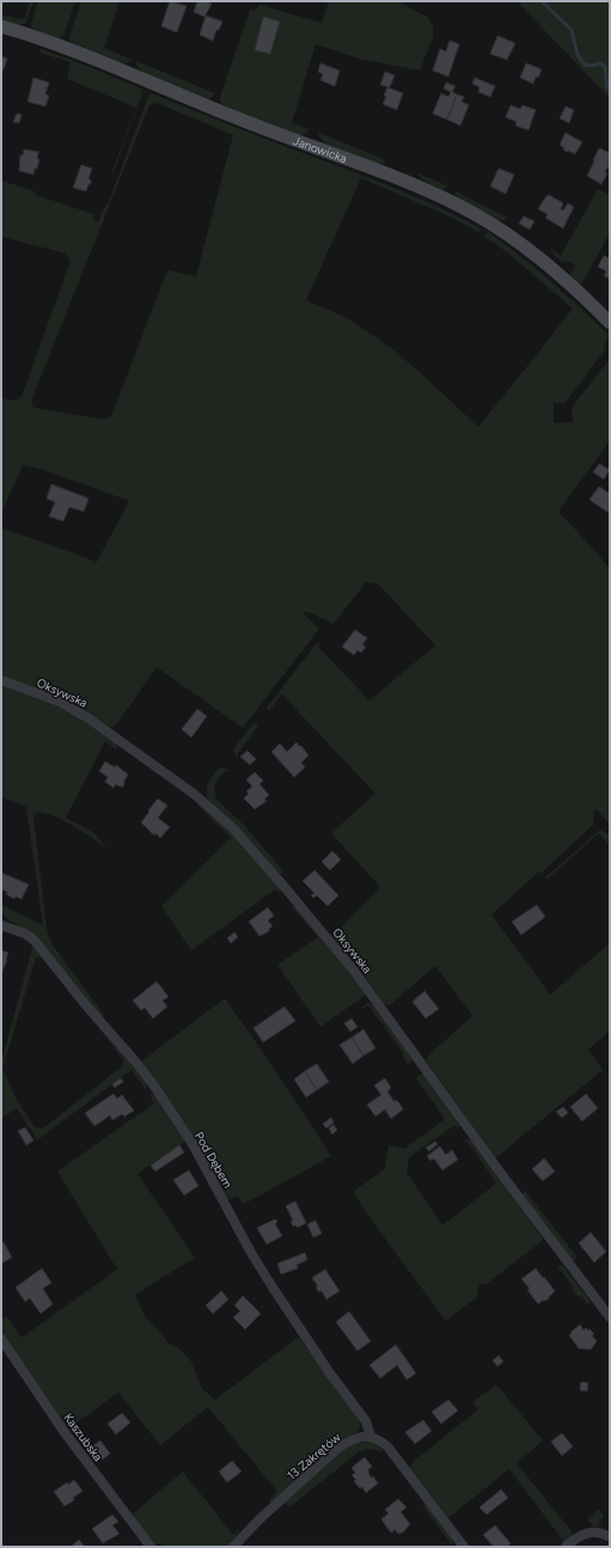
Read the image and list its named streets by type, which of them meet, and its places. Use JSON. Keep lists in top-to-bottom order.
{
  "streets": {
    "street": [
      "Janowicka",
      "Oksywska",
      "Pod Dębem",
      "Kaszubska",
      "13 Zakrętów"
    ]
  },
  "crossings": [
    ["Pod Dębem", "13 Zakrętów"]
  ]
}
